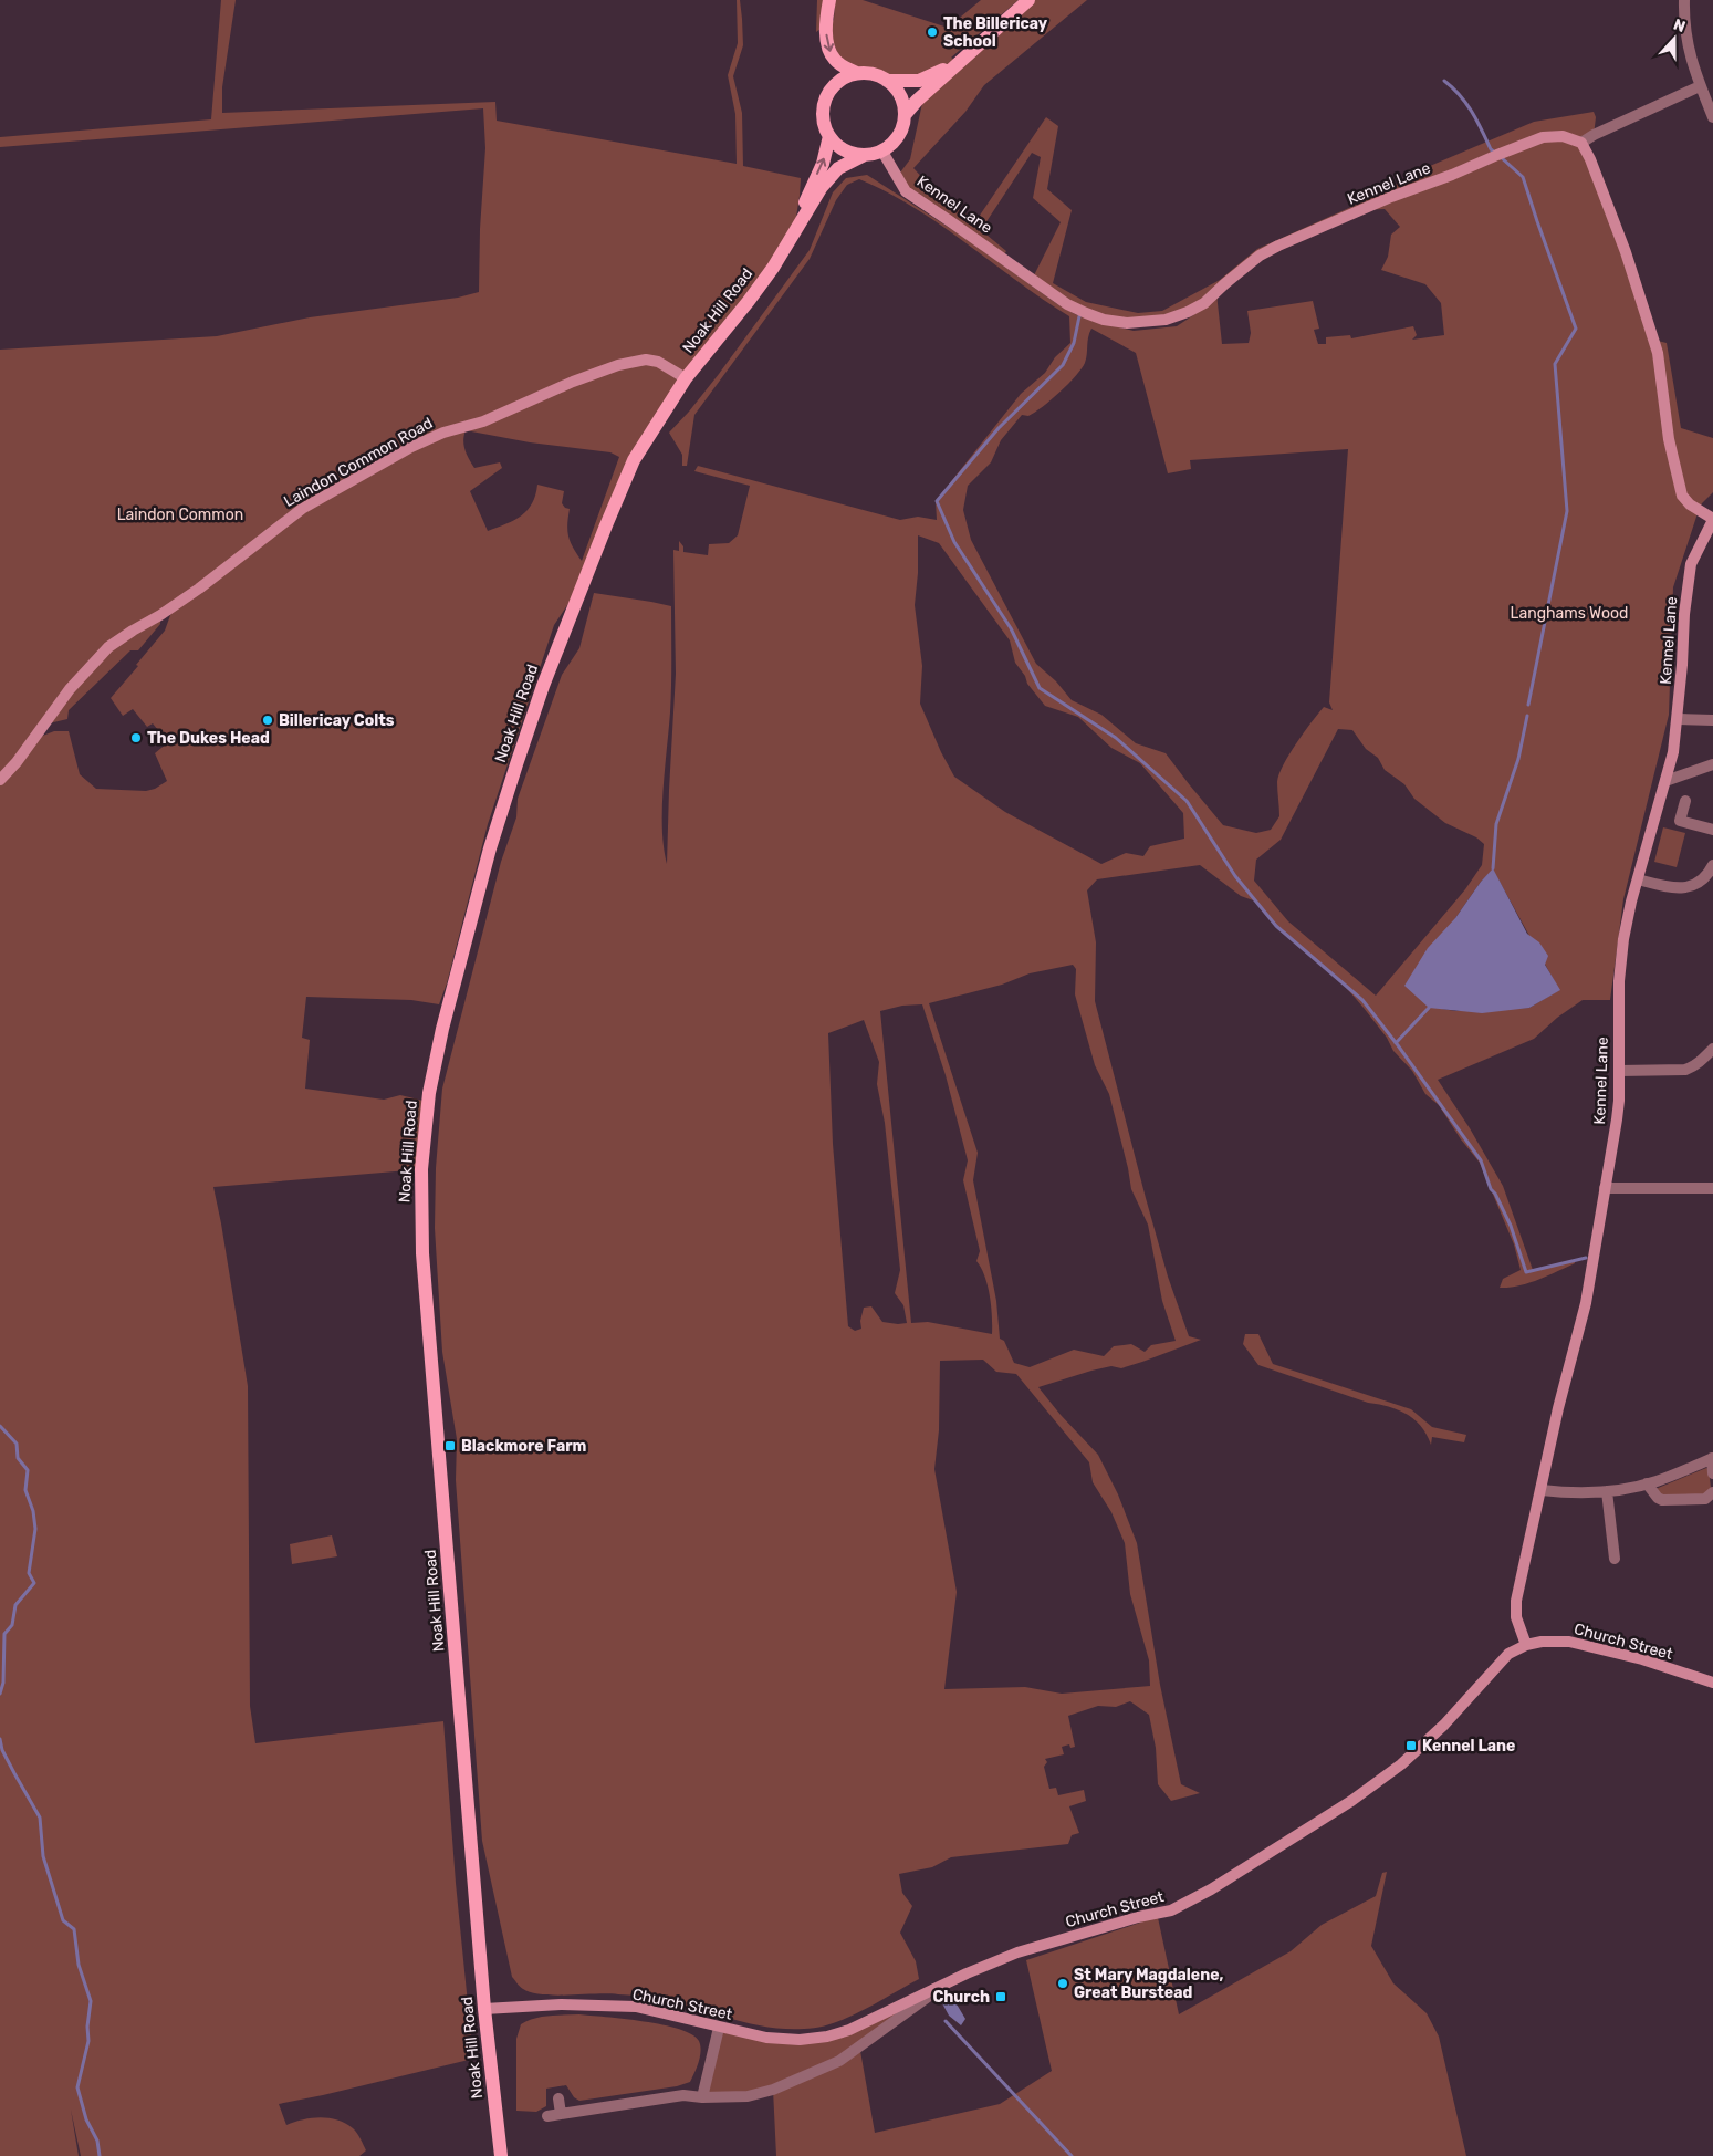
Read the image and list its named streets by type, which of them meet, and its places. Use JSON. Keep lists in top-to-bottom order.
{
  "streets": {
    "main road": ["Noak Hill Road"],
    "street": ["Kennel Lane", "Laindon Common Road", "Church Street"]
  },
  "crossings": [
    ["Kennel Lane", "Noak Hill Road"],
    ["Kennel Lane", "Church Street"],
    ["Noak Hill Road", "Laindon Common Road"],
    ["Noak Hill Road", "Church Street"]
  ],
  "parks": ["Laindon Common", "Langhams Wood"],
  "places": {
    "other": [
      "The Billericay School",
      "Billericay Colts",
      "The Dukes Head",
      "St Mary Magdalene, Great Burstead"
    ],
    "transit": ["Blackmore Farm", "Kennel Lane", "Church"]
  },
  "north": "top"
}
